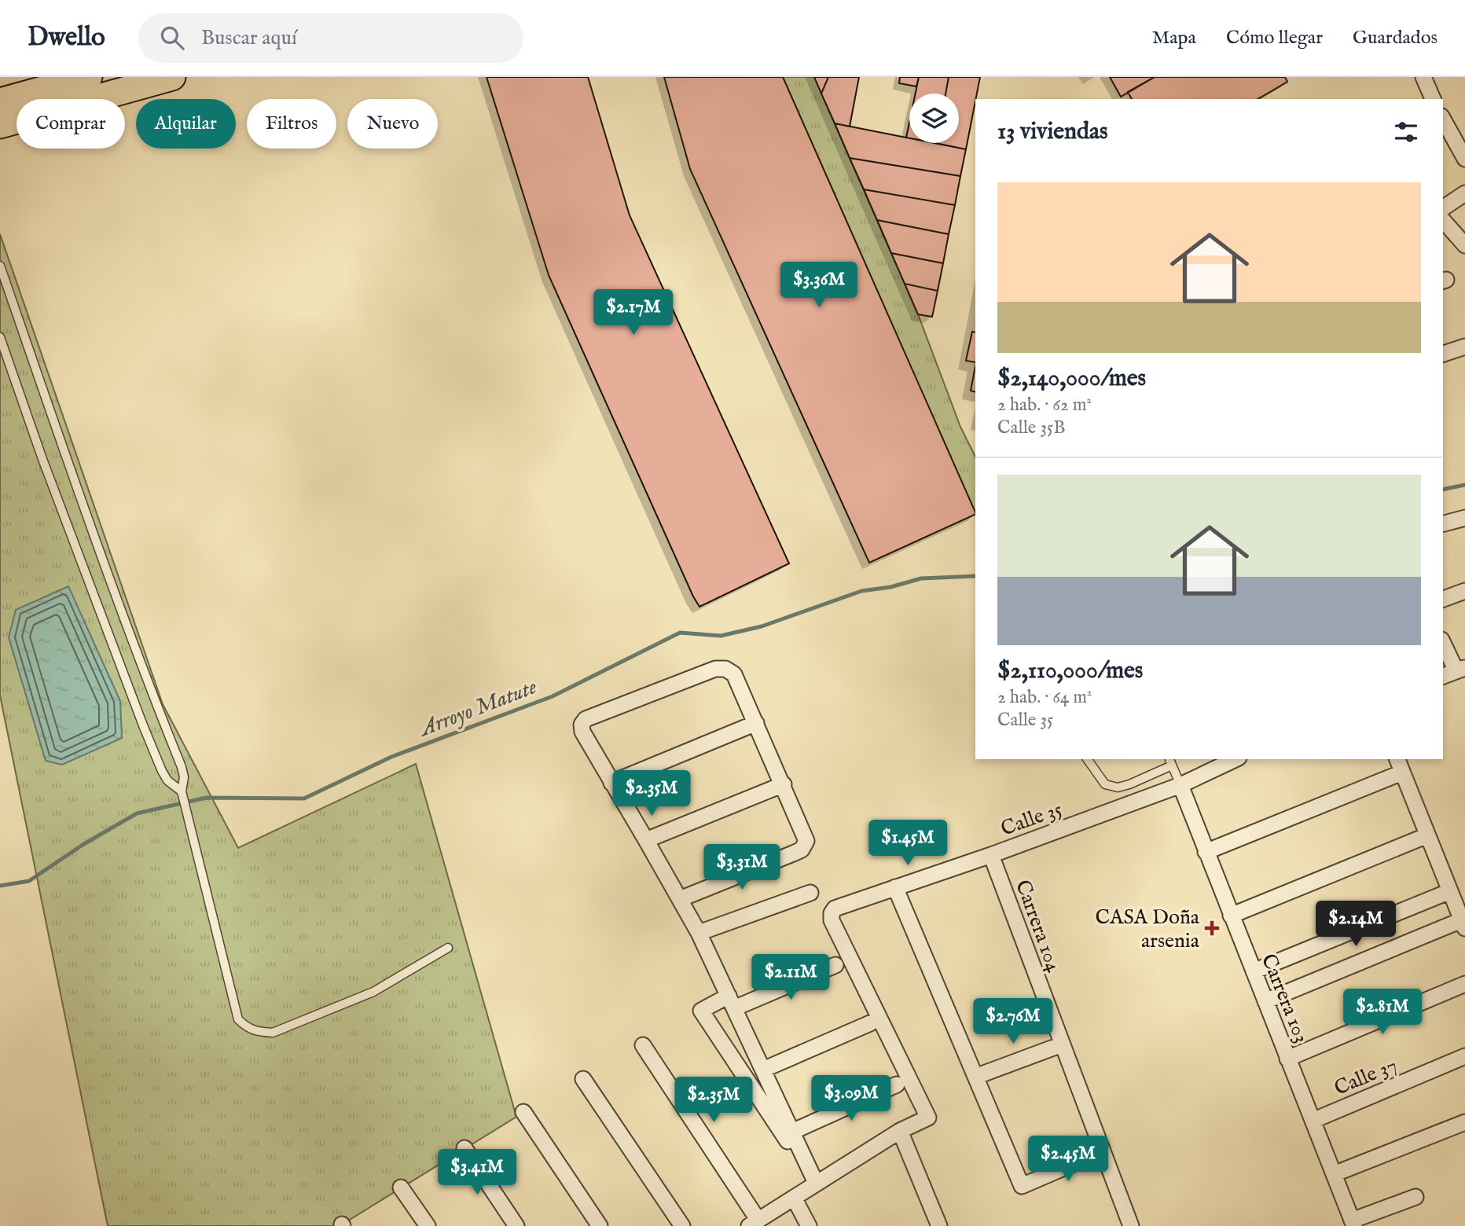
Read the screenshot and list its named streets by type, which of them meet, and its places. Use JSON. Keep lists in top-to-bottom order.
{
  "streets": {
    "street": [
      "Calle 35",
      "Carrera 104",
      "Carrera 103",
      "Calle 37"
    ]
  },
  "crossings": [
    ["Calle 35", "Carrera 104"],
    ["Calle 35", "Carrera 103"],
    ["Carrera 103", "Calle 37"]
  ],
  "water": ["Arroyo Matute"],
  "places": {
    "health": ["CASA Doña arsenia"]
  },
  "page": {
    "header": "Dwello",
    "search": "Buscar aquí",
    "nav": ["Mapa", "Cómo llegar", "Guardados"],
    "chip": [
      "Comprar",
      "Alquilar",
      "Filtros",
      "Nuevo"
    ],
    "heading": "13 viviendas",
    "list": [
      {
        "name": "$2,140,000/mes",
        "note": "2 hab. · 62 m² · Calle 35B"
      },
      {
        "name": "$2,110,000/mes",
        "note": "2 hab. · 64 m² · Calle 35"
      }
    ],
    "price": [
      "$3.36M",
      "$2.17M",
      "$2.35M",
      "$1.45M",
      "$3.31M",
      "$2.14M",
      "$2.11M",
      "$2.81M",
      "$2.76M",
      "$3.09M",
      "$2.35M",
      "$2.45M",
      "$3.41M"
    ]
  }
}
